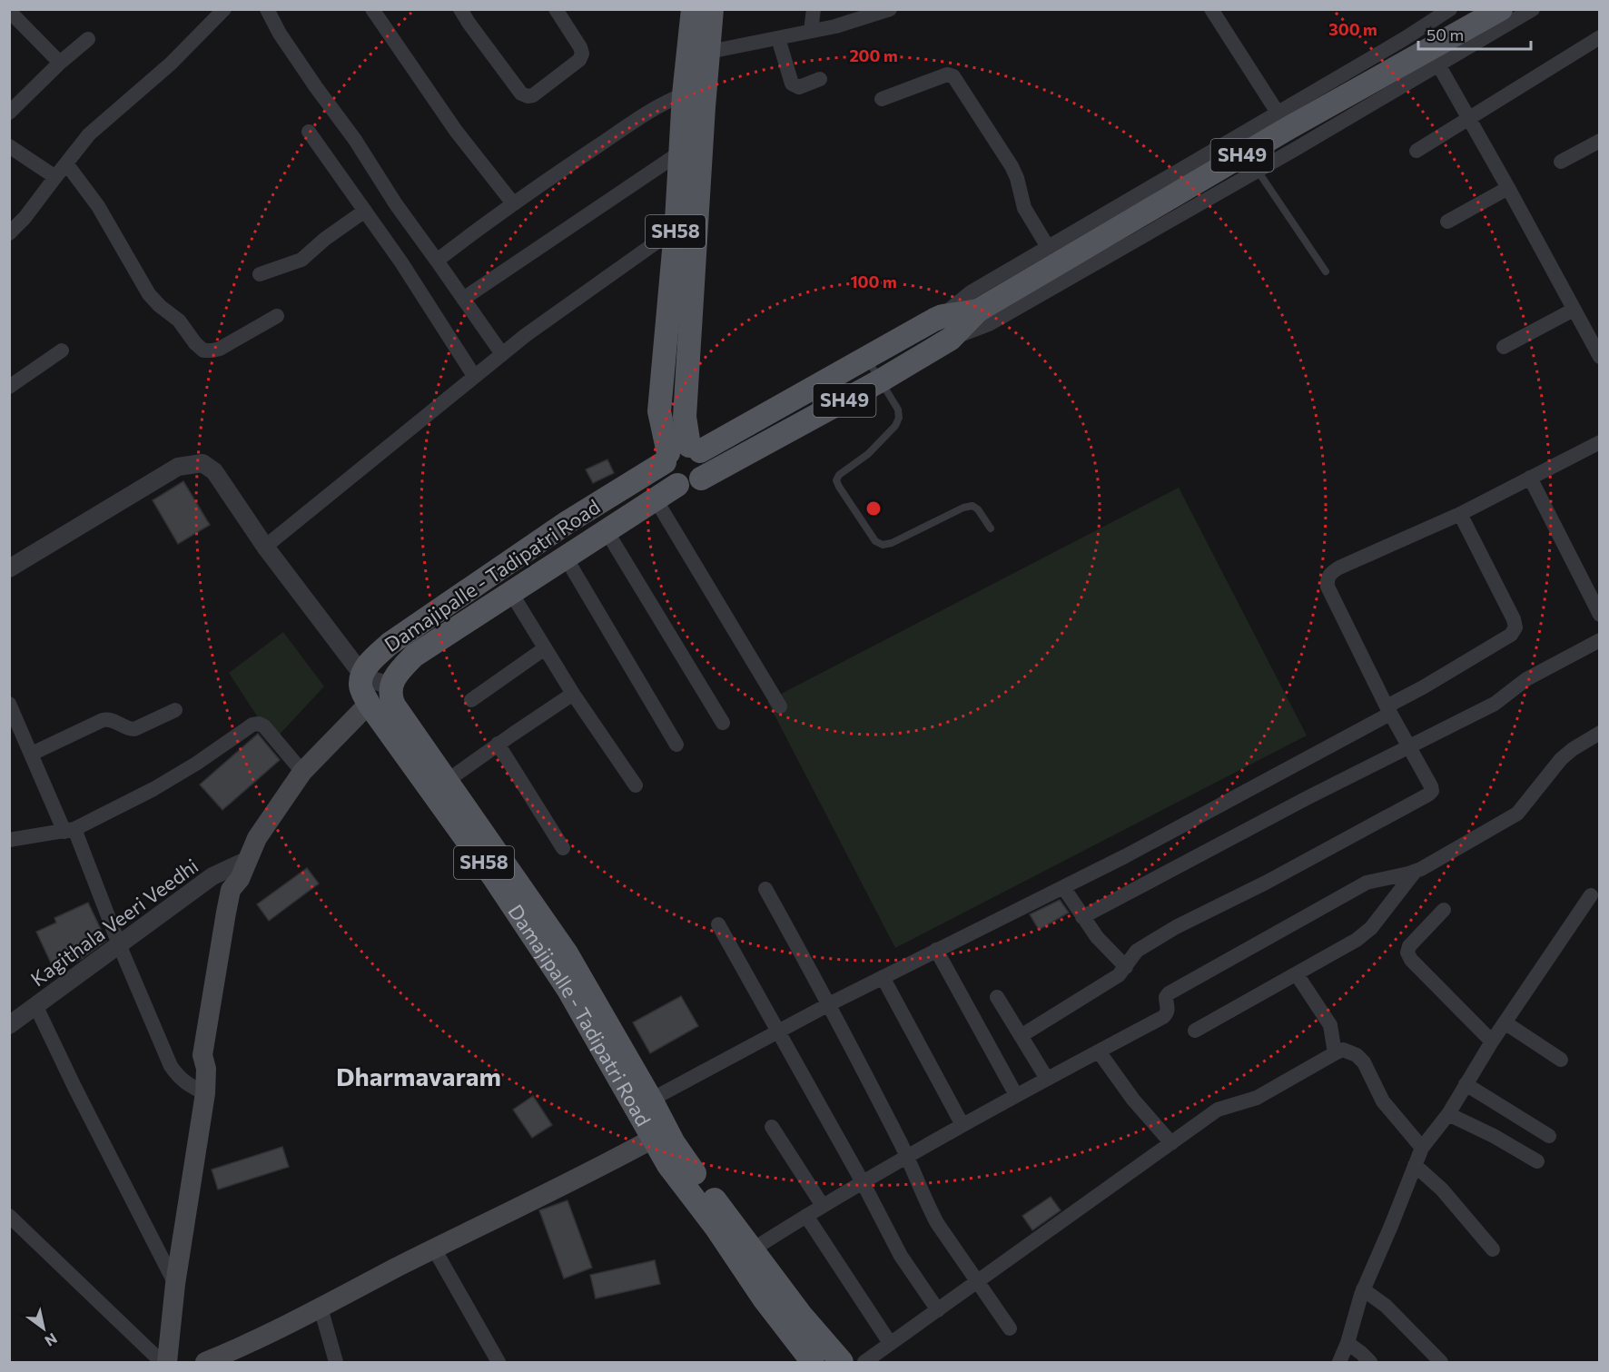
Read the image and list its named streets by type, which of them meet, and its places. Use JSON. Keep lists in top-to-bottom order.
{
  "streets": {
    "main road": ["SH49", "SH58", "Damajipalle - Tadipatri Road"],
    "street": ["Kagithala Veeri Veedhi"]
  },
  "crossings": [
    ["SH49", "SH58"],
    ["SH49", "Damajipalle - Tadipatri Road"],
    ["SH58", "Damajipalle - Tadipatri Road"]
  ],
  "districts": ["Dharmavaram"],
  "scale_bar": "50 m",
  "north": "bottom right",
  "rings": ["300 m", "200 m", "100 m"]
}
